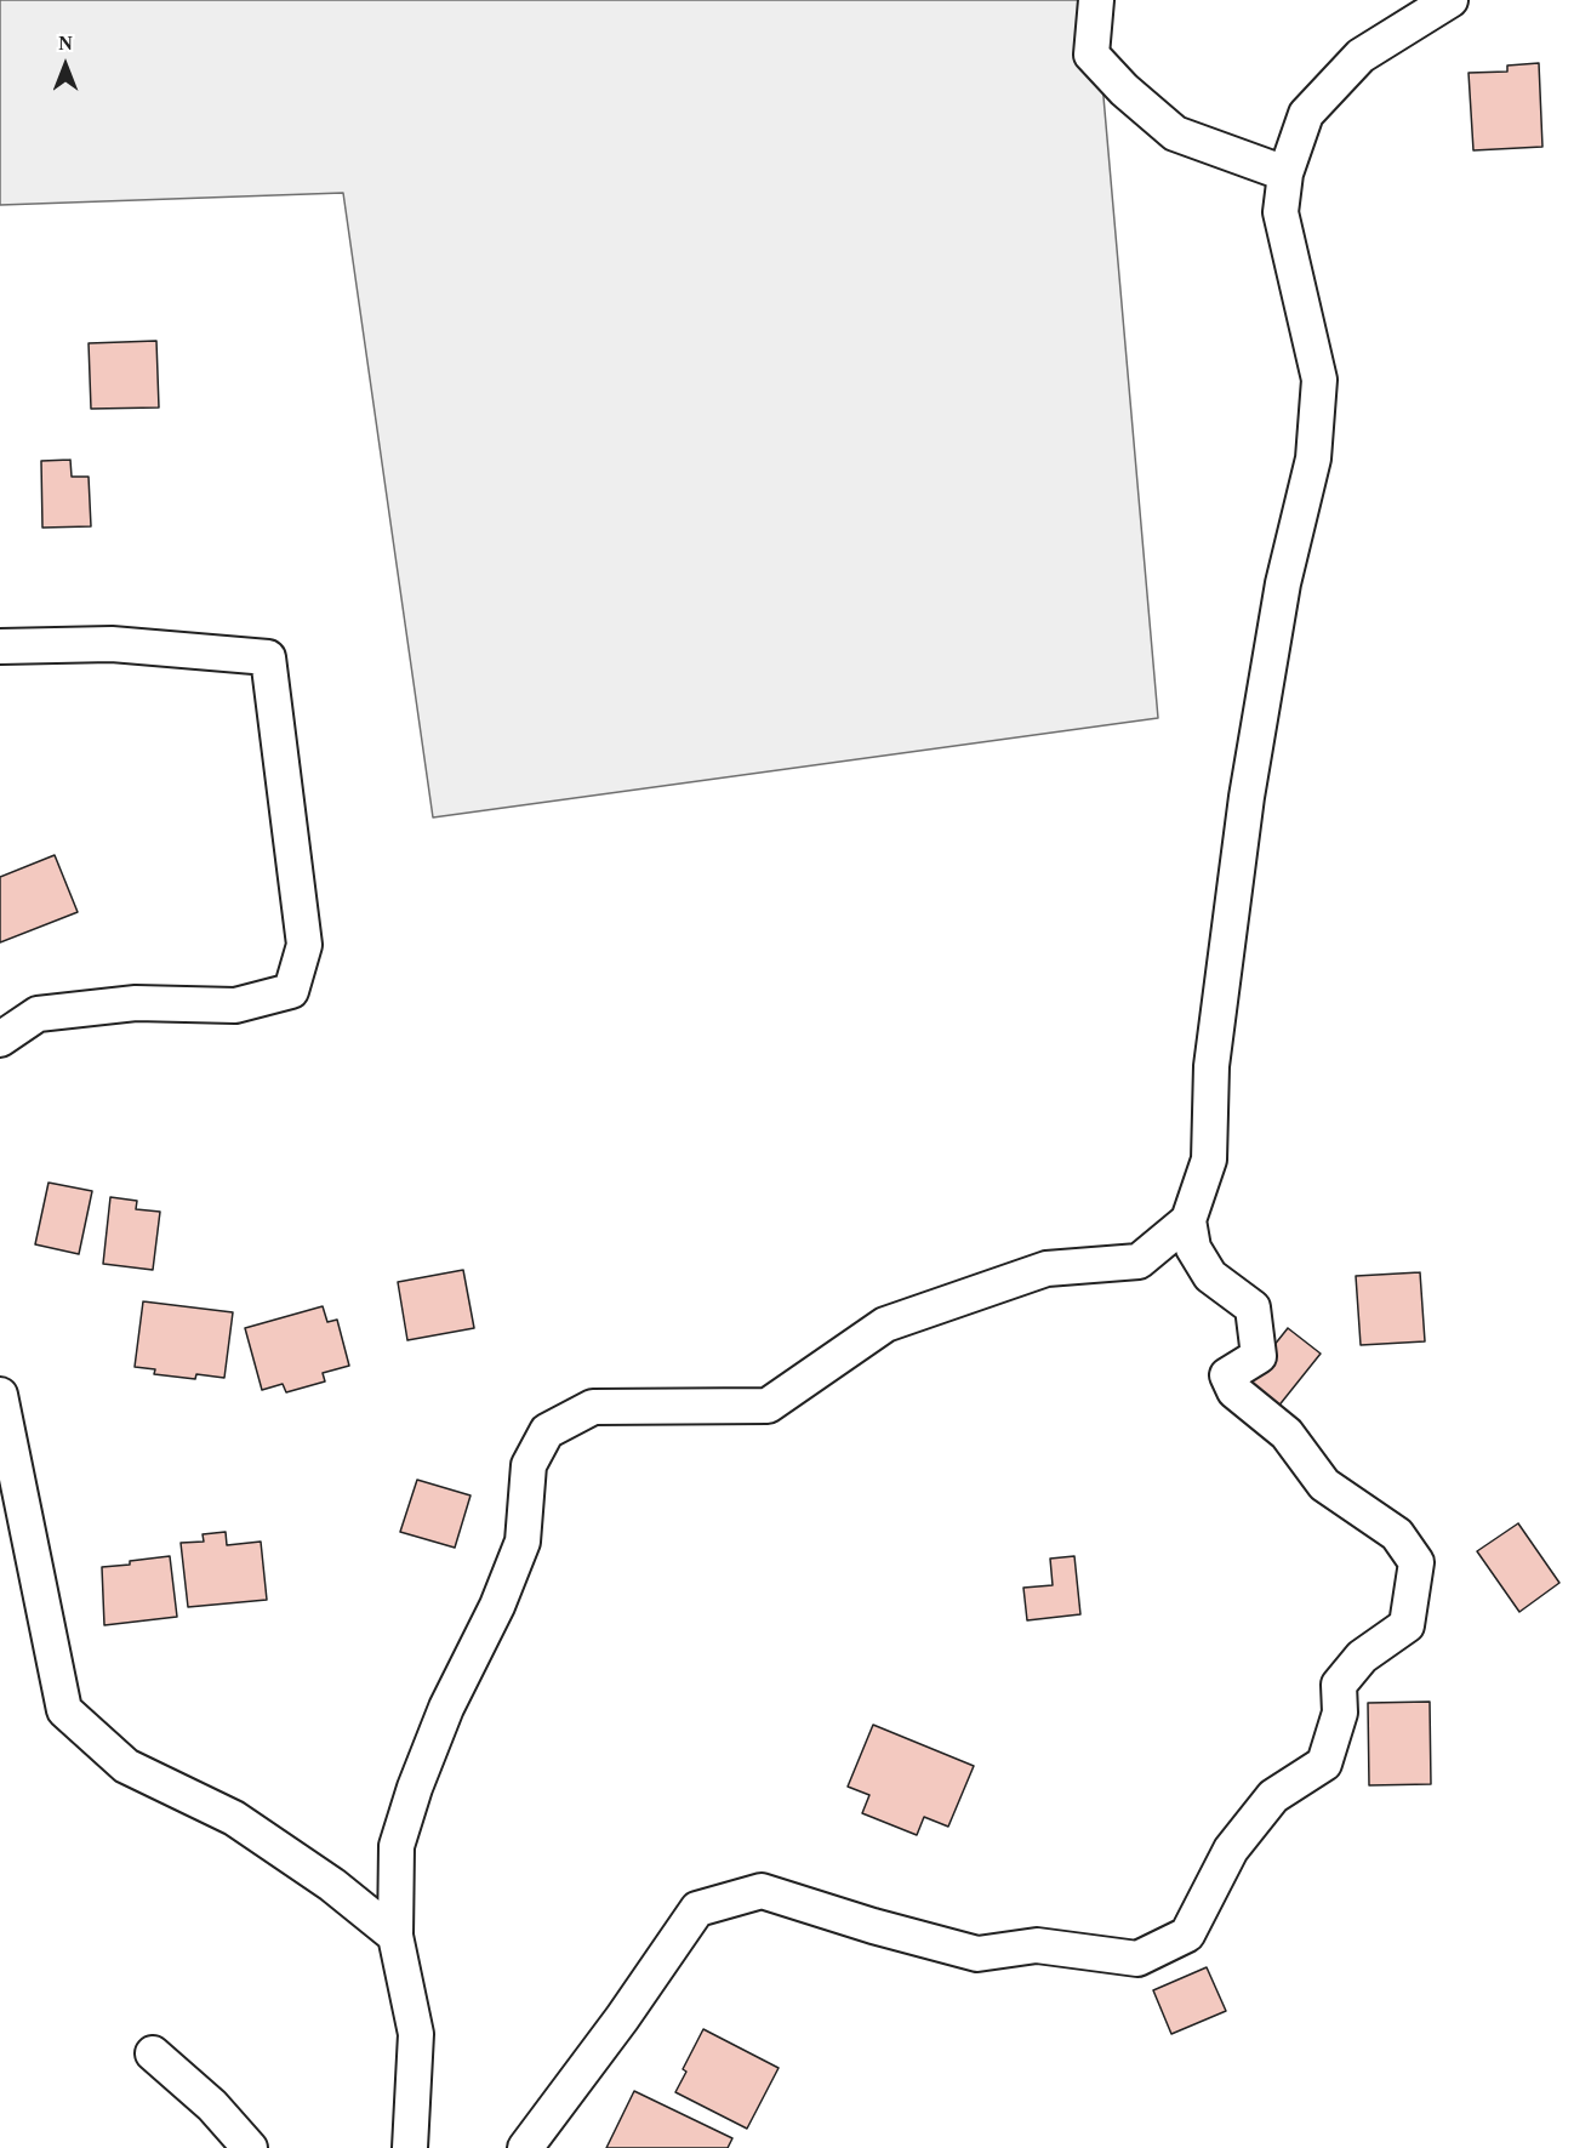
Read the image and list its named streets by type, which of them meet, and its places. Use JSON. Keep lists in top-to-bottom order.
{
  "north": "top"
}
